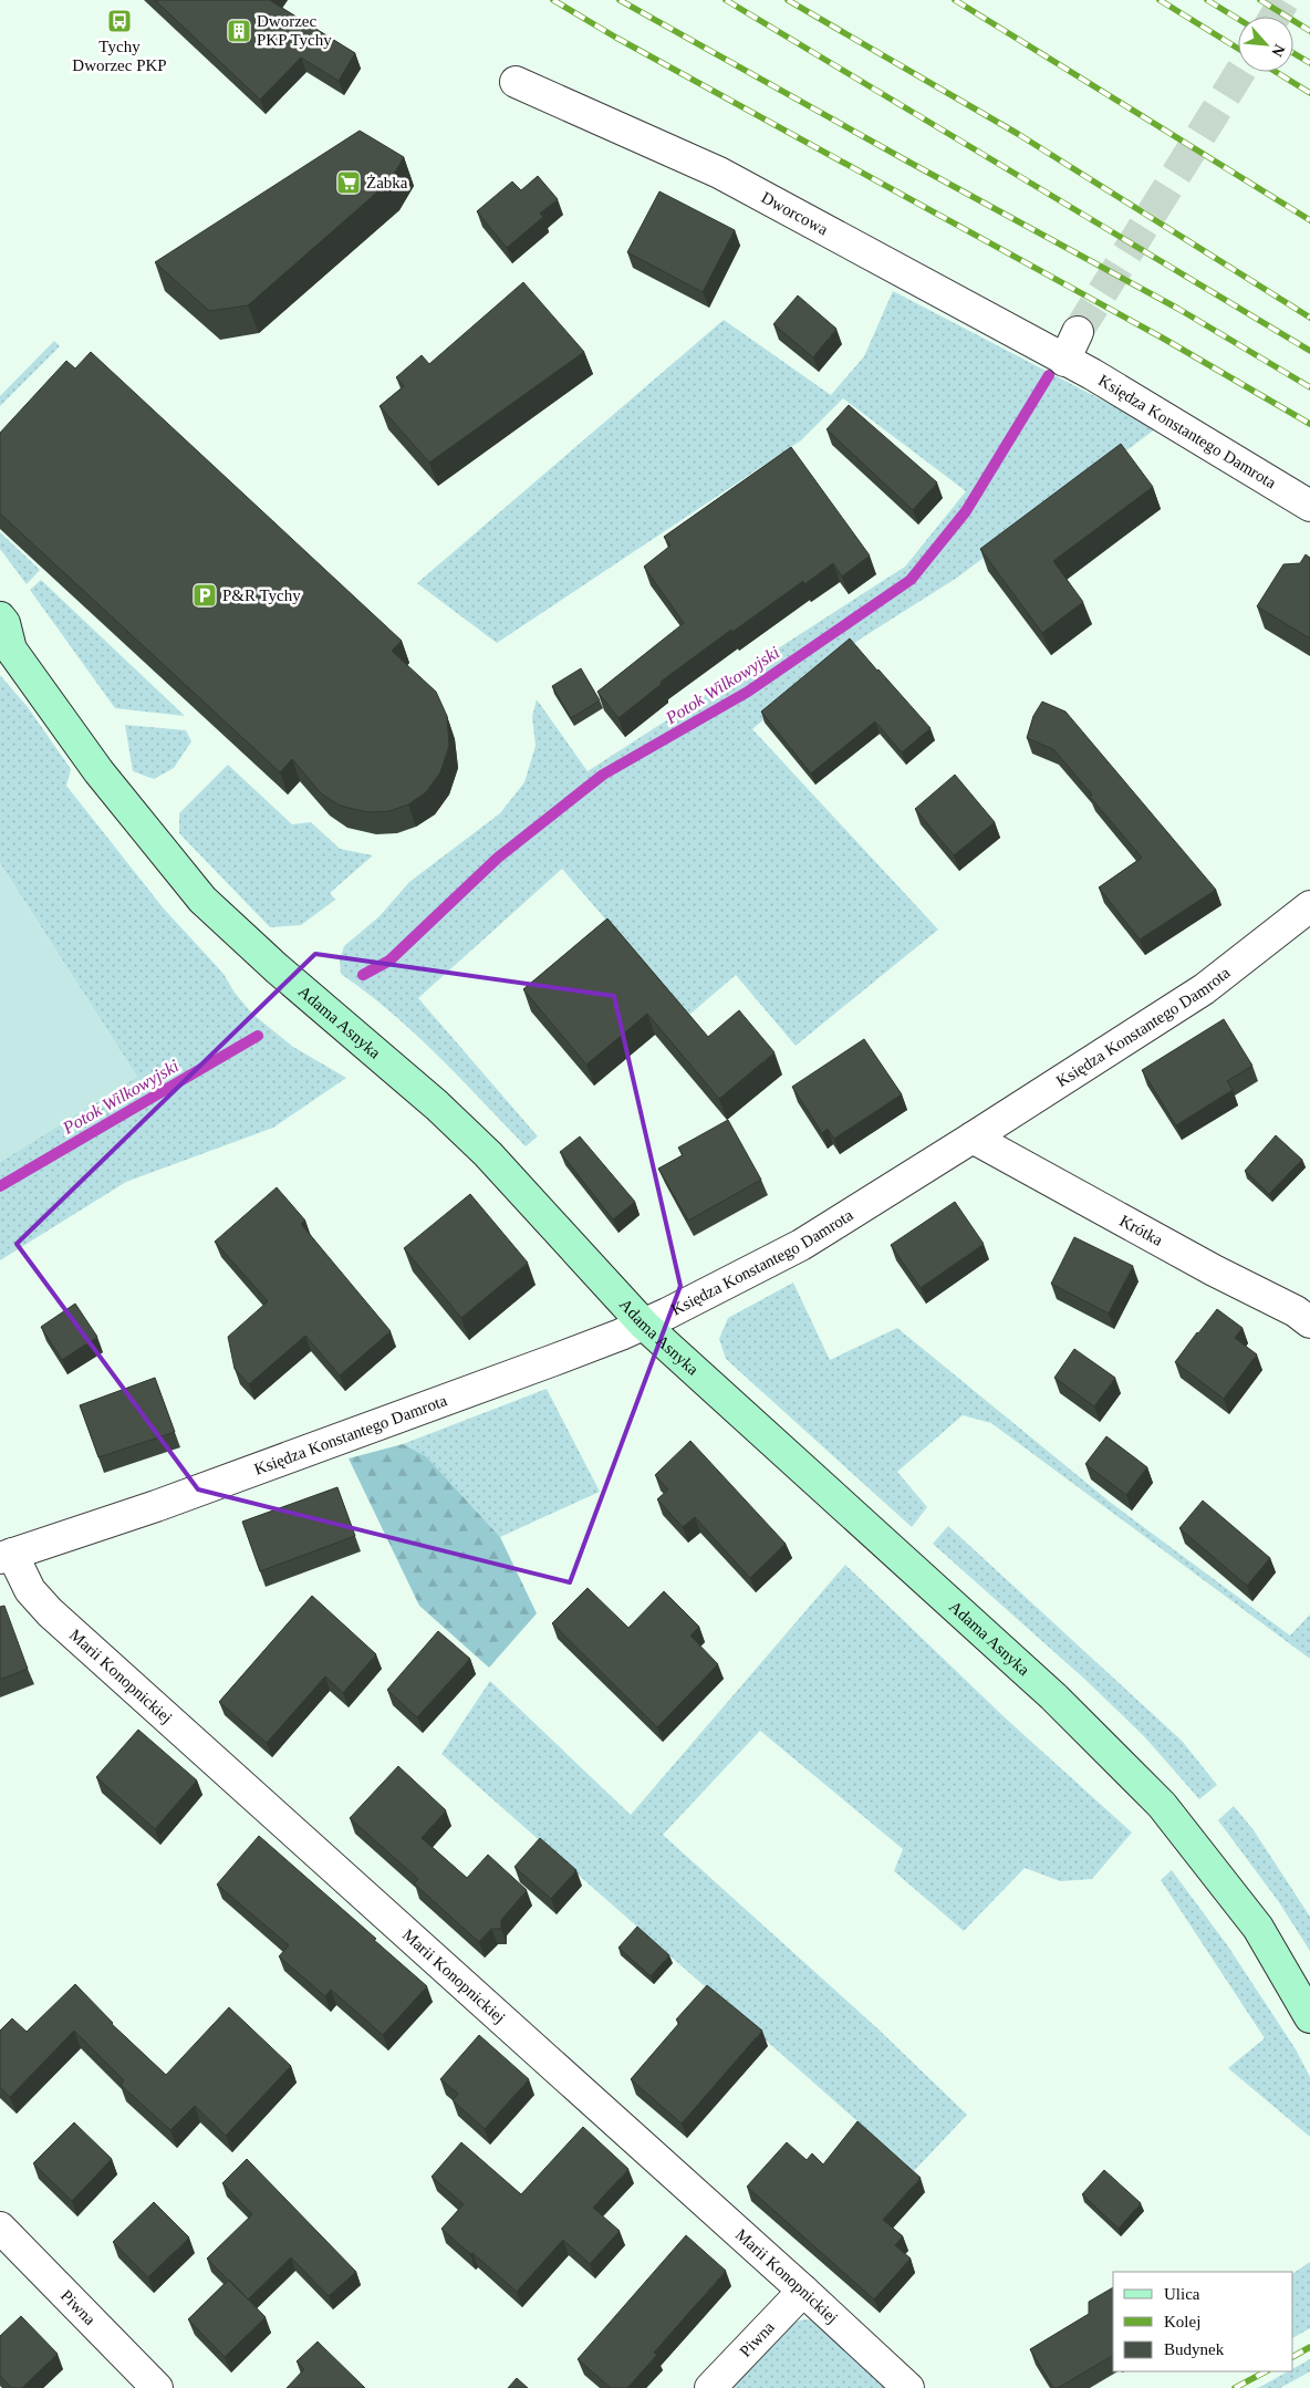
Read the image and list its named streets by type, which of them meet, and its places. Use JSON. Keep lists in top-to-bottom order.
{
  "streets": {
    "street": [
      "Dworcowa",
      "Księdza Konstantego Damrota",
      "Adama Asnyka",
      "Krótka",
      "Marii Konopnickiej",
      "Piwna"
    ]
  },
  "crossings": [
    ["Dworcowa", "Księdza Konstantego Damrota"],
    ["Księdza Konstantego Damrota", "Adama Asnyka"],
    ["Księdza Konstantego Damrota", "Krótka"],
    ["Księdza Konstantego Damrota", "Marii Konopnickiej"],
    ["Marii Konopnickiej", "Piwna"]
  ],
  "water": ["Potok Wilkowyjski"],
  "places": {
    "bus stop": ["Tychy Dworzec PKP"],
    "building": ["Dworzec PKP Tychy"],
    "supermarket": ["Żabka"],
    "parking": ["P&R Tychy"]
  },
  "legend": ["Ulica", "Kolej", "Budynek"],
  "north": "bottom right"
}
